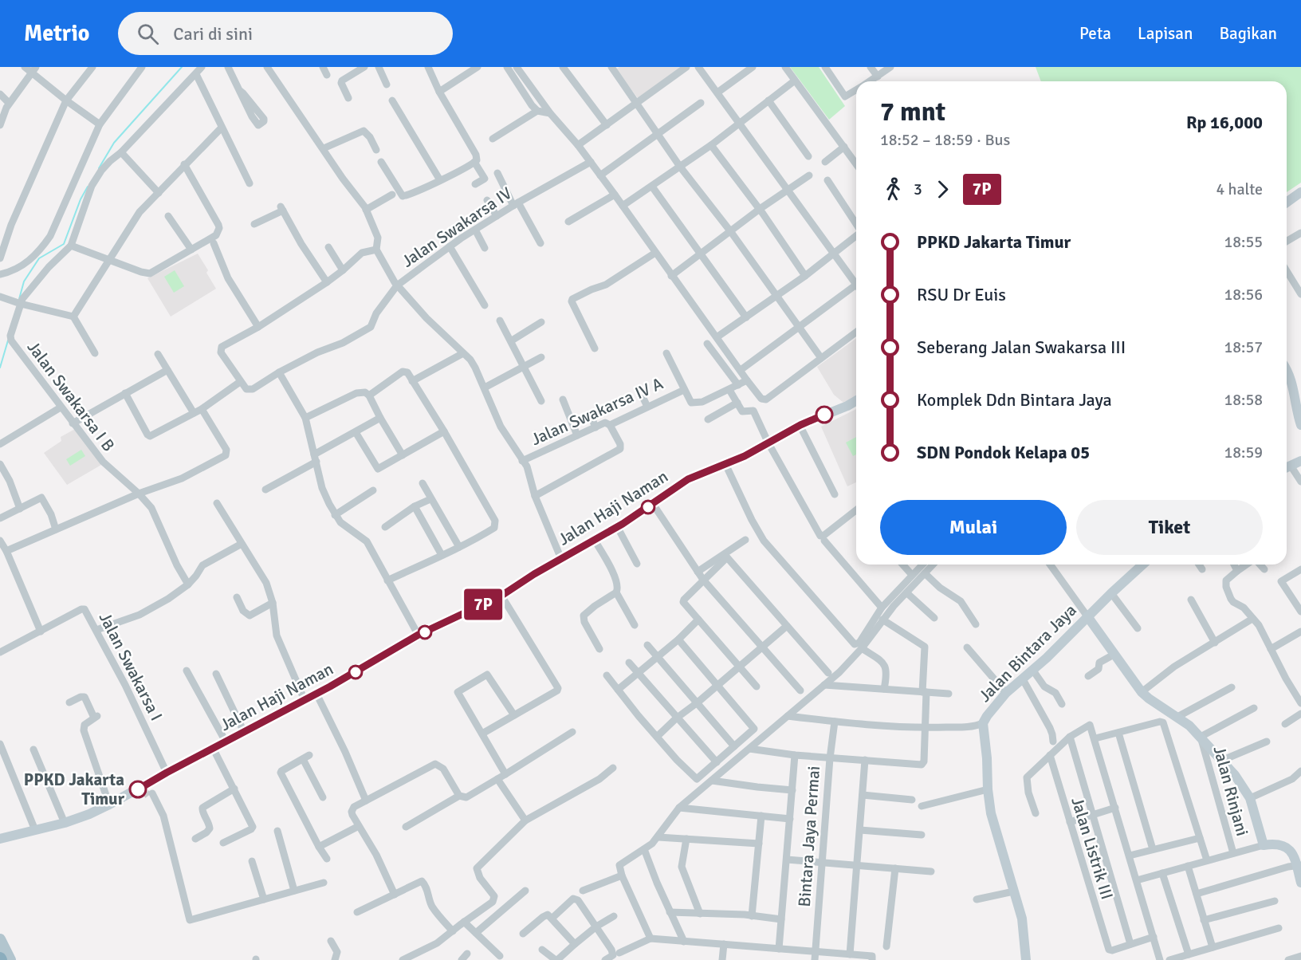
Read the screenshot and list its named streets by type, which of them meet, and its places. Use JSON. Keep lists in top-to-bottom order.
{
  "streets": {
    "street": [
      "Jalan Swakarsa IV",
      "Jalan Swakarsa I B",
      "Jalan Swakarsa IV A",
      "Jalan Haji Naman",
      "Jalan Bintara Jaya",
      "Jalan Swakarsa I",
      "Jalan Rinjani",
      "Bintara Jaya Permai",
      "Jalan Listrik III"
    ]
  },
  "crossings": [
    ["Jalan Swakarsa IV", "Jalan Swakarsa IV A"],
    ["Jalan Swakarsa IV", "Jalan Haji Naman"],
    ["Jalan Haji Naman", "Jalan Swakarsa I"]
  ],
  "places": ["PPKD Jakarta Timur"],
  "lines": ["bus line 7P"],
  "page": {
    "header": "Metrio",
    "search": "Cari di sini",
    "nav": ["Peta", "Lapisan", "Bagikan"],
    "on_map": "7P",
    "heading": ["7 mnt", "18:52 – 18:59 · Bus", "Rp 16,000"],
    "legs": ["3", "7P", "4 halte"],
    "list": [
      {
        "name": "PPKD Jakarta Timur",
        "value": "18:55"
      },
      {
        "name": "RSU Dr Euis",
        "value": "18:56"
      },
      {
        "name": "Seberang Jalan Swakarsa III",
        "value": "18:57"
      },
      {
        "name": "Komplek Ddn Bintara Jaya",
        "value": "18:58"
      },
      {
        "name": "SDN Pondok Kelapa 05",
        "value": "18:59"
      }
    ],
    "buttons": ["Mulai", "Tiket"]
  }
}
